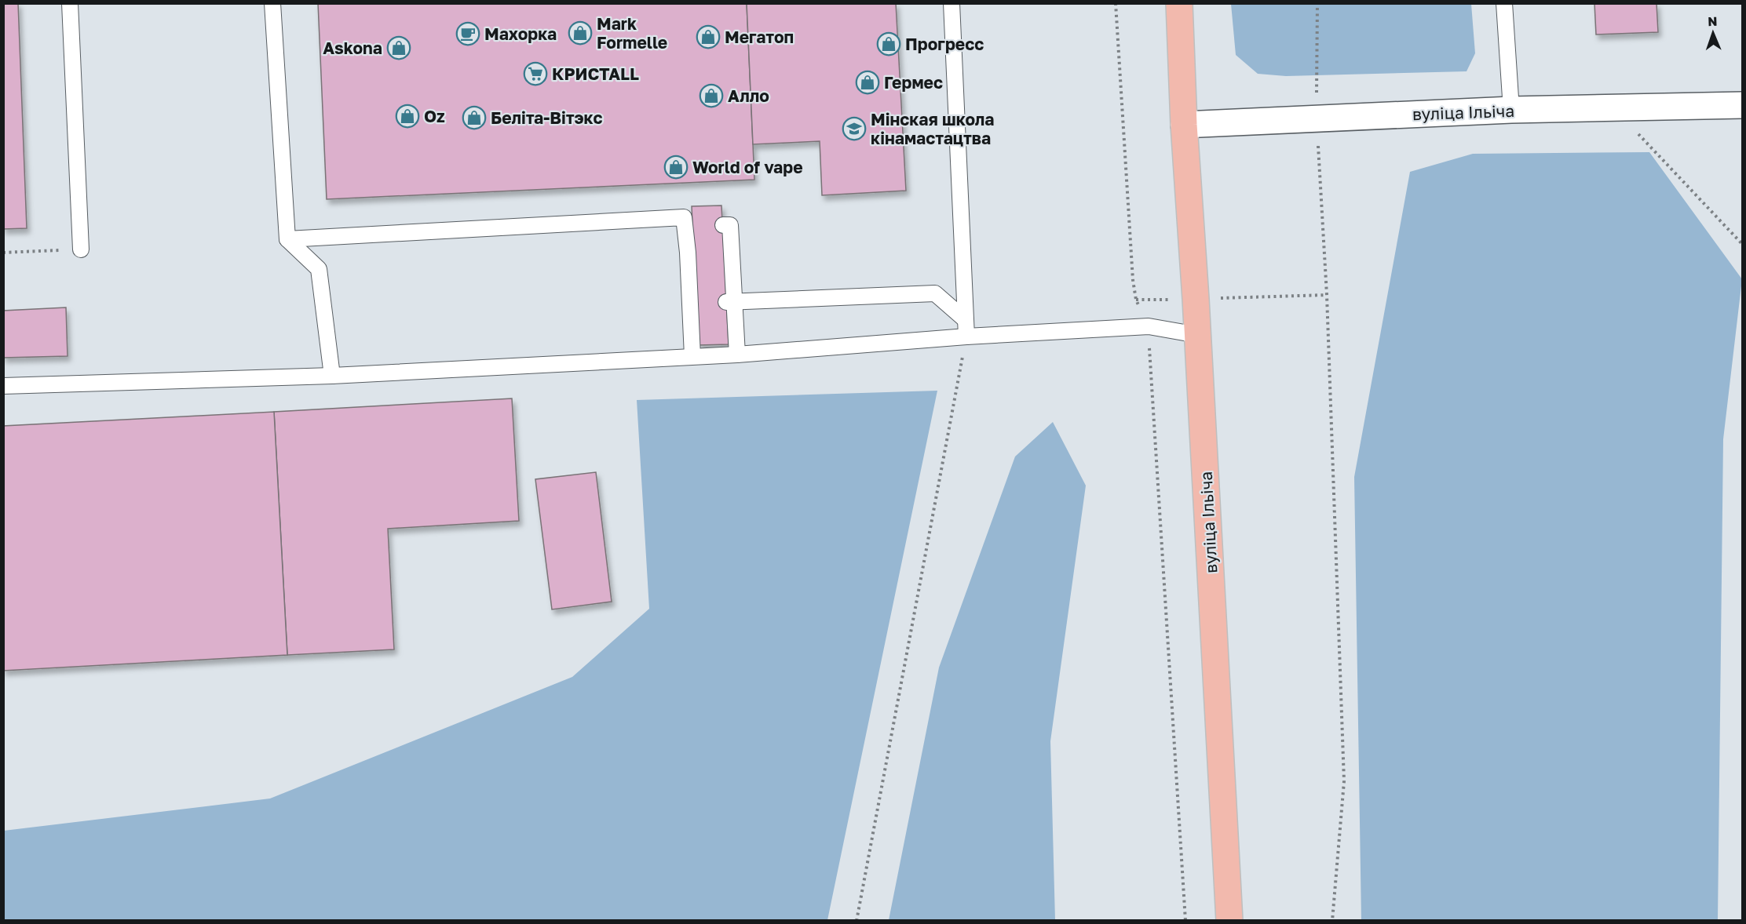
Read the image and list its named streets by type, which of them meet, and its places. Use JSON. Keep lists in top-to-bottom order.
{
  "streets": {
    "main road": ["вуліца Ільіча"]
  },
  "places": {
    "shop": [
      "Mark Formelle",
      "Мегатоп",
      "Прогресс",
      "Askona",
      "Гермес",
      "Алло",
      "Oz",
      "Беліта-Вітэкс",
      "World of vape"
    ],
    "cafe": ["Махорка"],
    "supermarket": ["КРИСТАLL"],
    "school or university": ["Мінская школа кінамастацтва"]
  },
  "north": "top"
}
